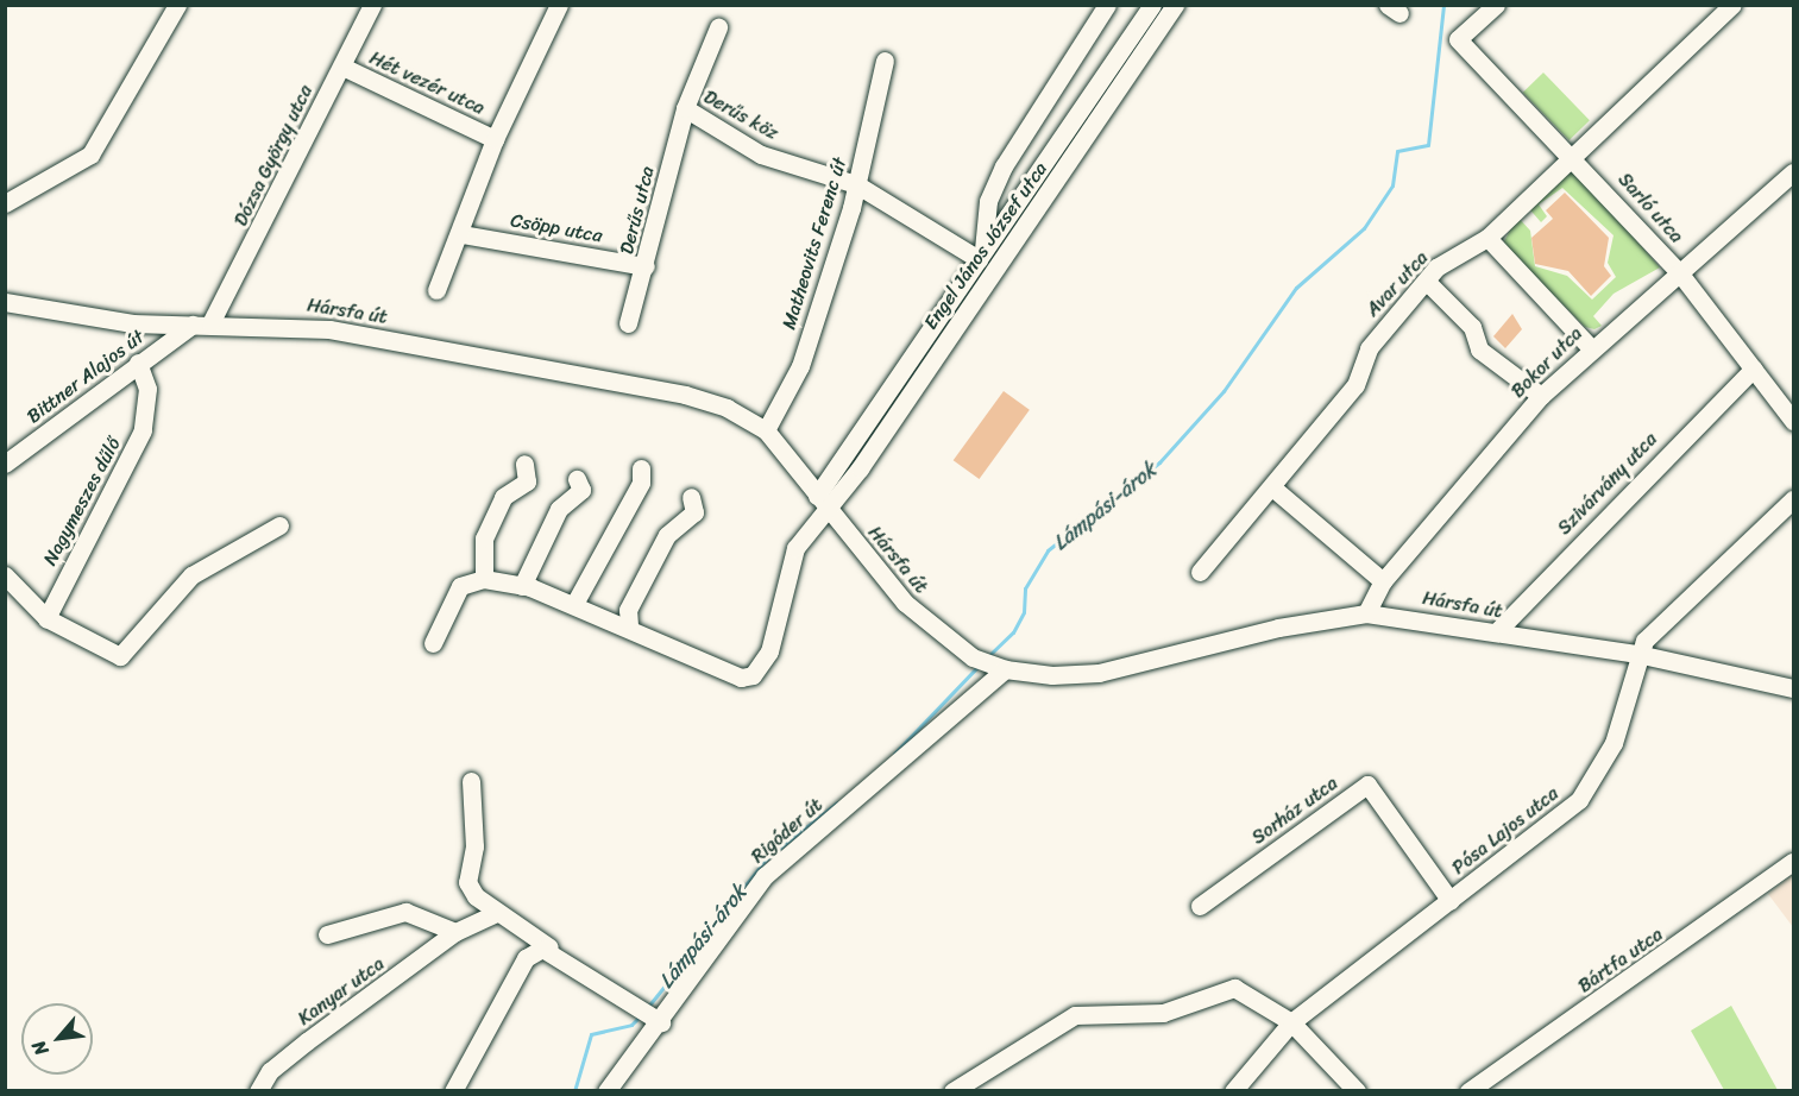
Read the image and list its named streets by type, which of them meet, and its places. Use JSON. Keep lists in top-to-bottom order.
{
  "streets": {
    "street": [
      "Hét vezér utca",
      "Derűs köz",
      "Dózsa György utca",
      "Sarló utca",
      "Derűs utca",
      "Csöpp utca",
      "Matheovits Ferenc út",
      "Engel János József utca",
      "Avar utca",
      "Hársfa út",
      "Bokor utca",
      "Bittner Alajos út",
      "Szivárvány utca",
      "Nagymeszes dűlő",
      "Sorház utca",
      "Rigóder út",
      "Pósa Lajos utca",
      "Bártfa utca",
      "Kanyar utca"
    ]
  },
  "crossings": [
    ["Hét vezér utca", "Dózsa György utca"],
    ["Hét vezér utca", "Csöpp utca"],
    ["Derűs köz", "Derűs utca"],
    ["Derűs köz", "Matheovits Ferenc út"],
    ["Derűs köz", "Engel János József utca"],
    ["Dózsa György utca", "Hársfa út"],
    ["Dózsa György utca", "Bittner Alajos út"],
    ["Sarló utca", "Avar utca"],
    ["Sarló utca", "Bokor utca"],
    ["Sarló utca", "Szivárvány utca"],
    ["Derűs utca", "Csöpp utca"],
    ["Matheovits Ferenc út", "Hársfa út"],
    ["Engel János József utca", "Hársfa út"],
    ["Hársfa út", "Bokor utca"],
    ["Hársfa út", "Bittner Alajos út"],
    ["Hársfa út", "Szivárvány utca"],
    ["Hársfa út", "Rigóder út"],
    ["Hársfa út", "Pósa Lajos utca"],
    ["Bittner Alajos út", "Nagymeszes dűlő"],
    ["Sorház utca", "Pósa Lajos utca"]
  ],
  "water": ["Lámpási-árok"],
  "north": "bottom left"
}
